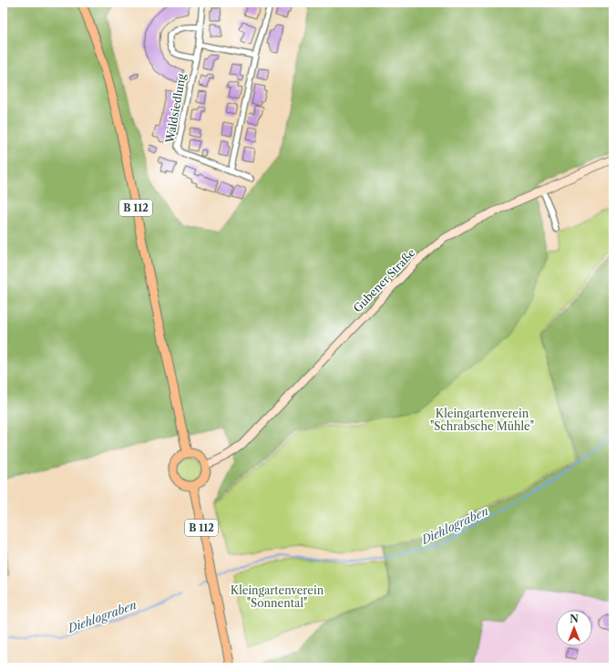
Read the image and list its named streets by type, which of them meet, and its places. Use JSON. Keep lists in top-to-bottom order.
{
  "streets": {
    "main road": ["B 112", "Gubener Straße"],
    "street": ["Waldsiedlung"]
  },
  "crossings": [
    ["B 112", "Gubener Straße"]
  ],
  "water": ["Diehlograben"],
  "parks": ["Kleingartenverein \"Schrabsche Mühle\"", "Kleingartenverein \"Sonnental\""],
  "north": "top"
}
